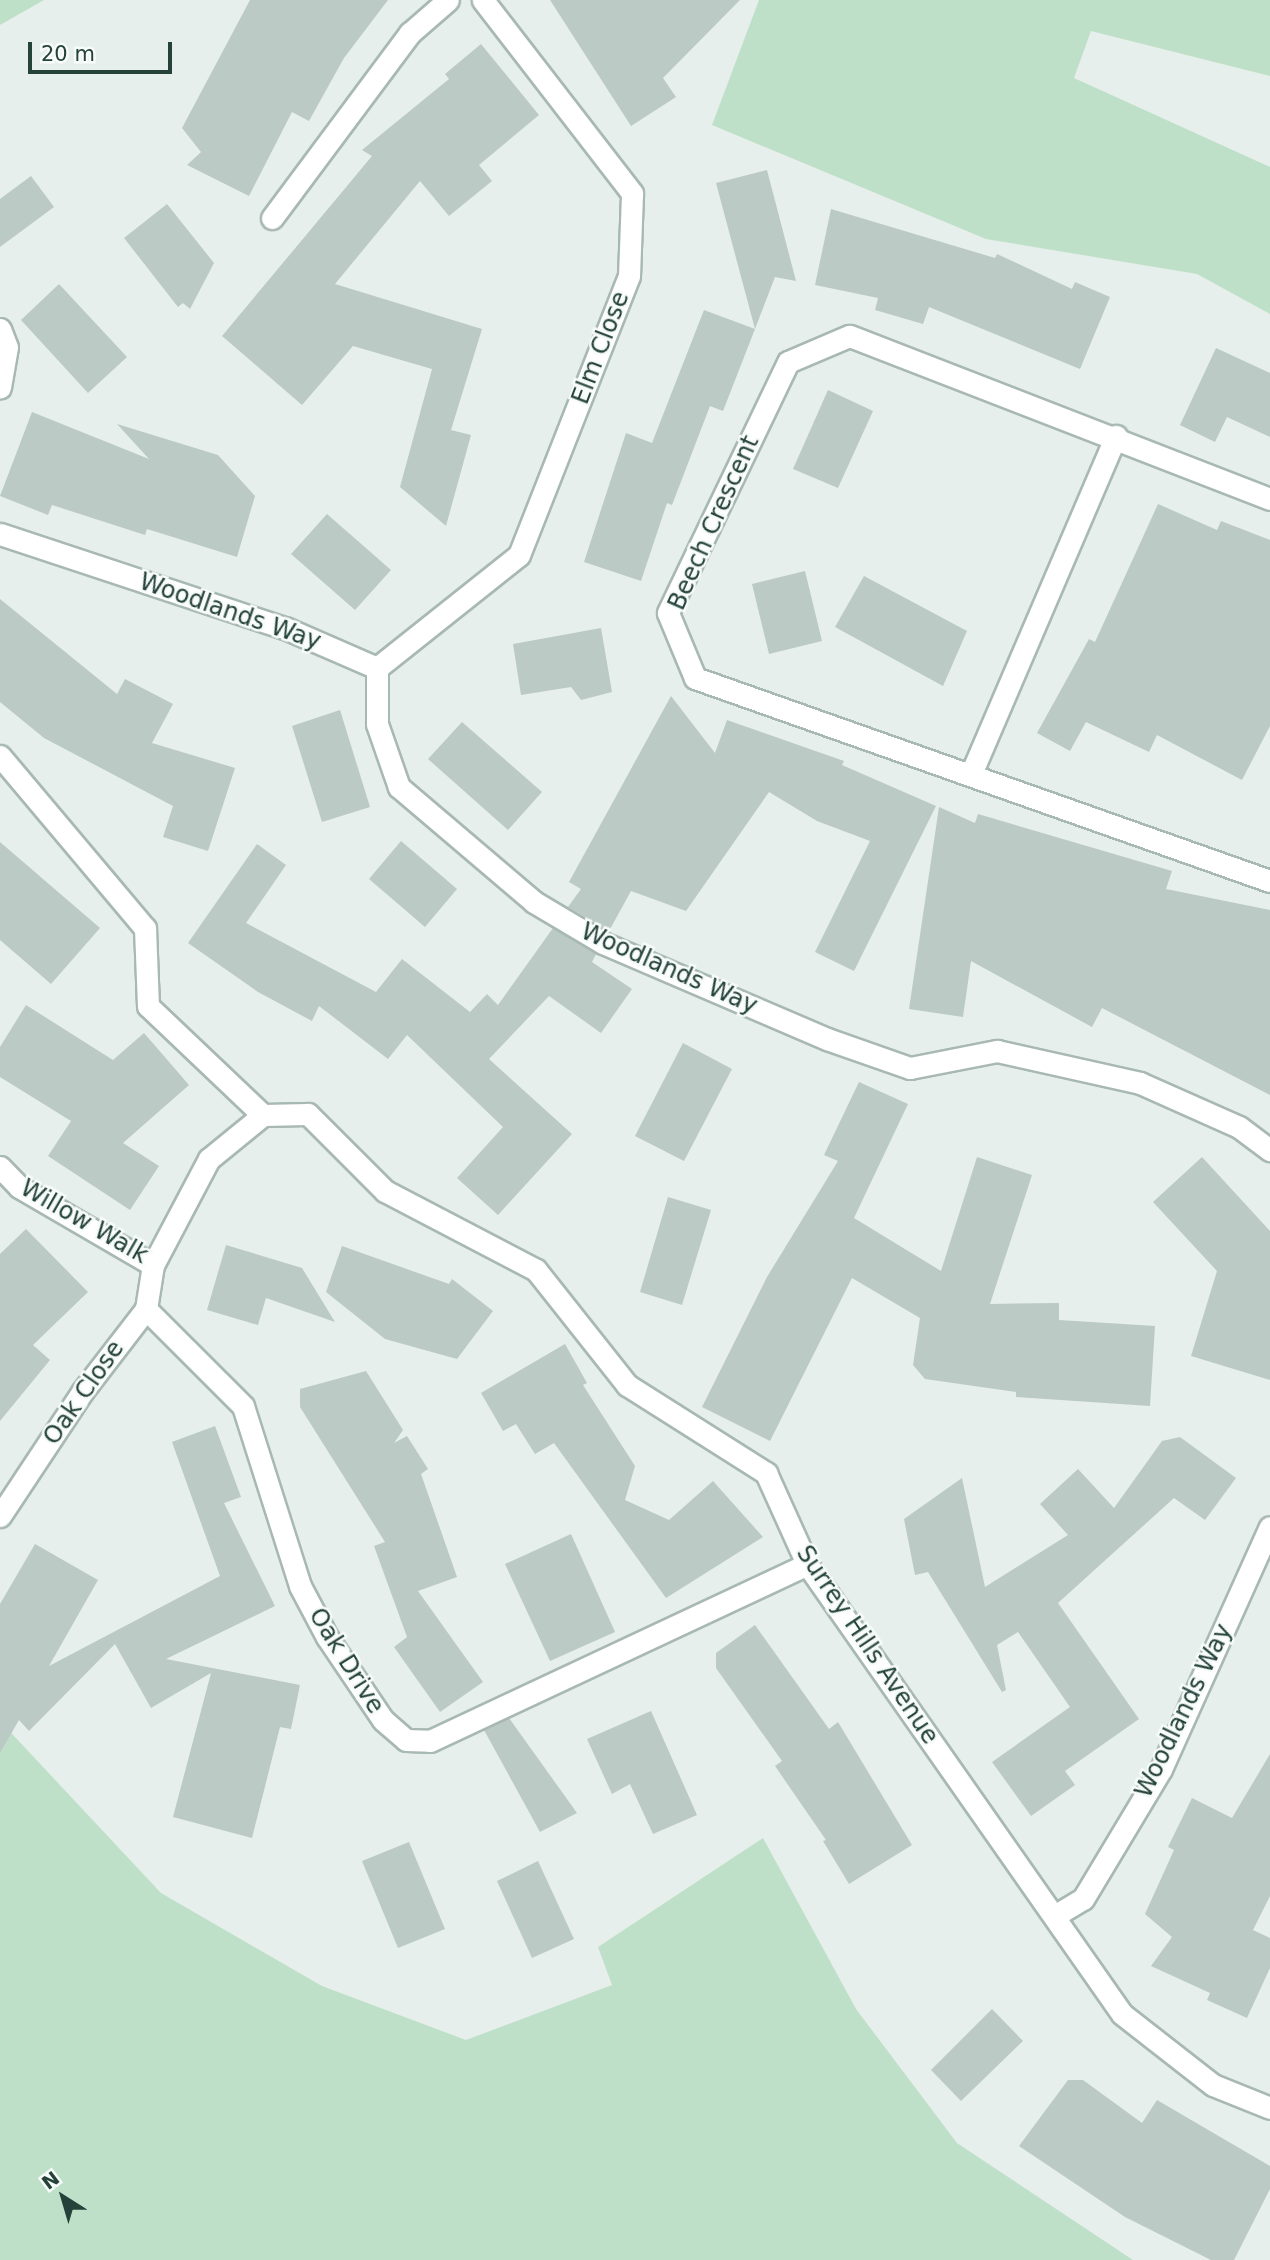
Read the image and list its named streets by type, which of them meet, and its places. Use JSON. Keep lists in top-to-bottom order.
{
  "streets": {
    "lane": [
      "Elm Close",
      "Beech Crescent",
      "Woodlands Way",
      "Willow Walk",
      "Oak Close",
      "Surrey Hills Avenue",
      "Oak Drive"
    ]
  },
  "crossings": [
    ["Elm Close", "Woodlands Way"],
    ["Woodlands Way", "Surrey Hills Avenue"],
    ["Willow Walk", "Oak Close"],
    ["Willow Walk", "Surrey Hills Avenue"],
    ["Oak Close", "Oak Drive"],
    ["Surrey Hills Avenue", "Oak Drive"]
  ],
  "scale_bar": "20 m",
  "north": "top left"
}
